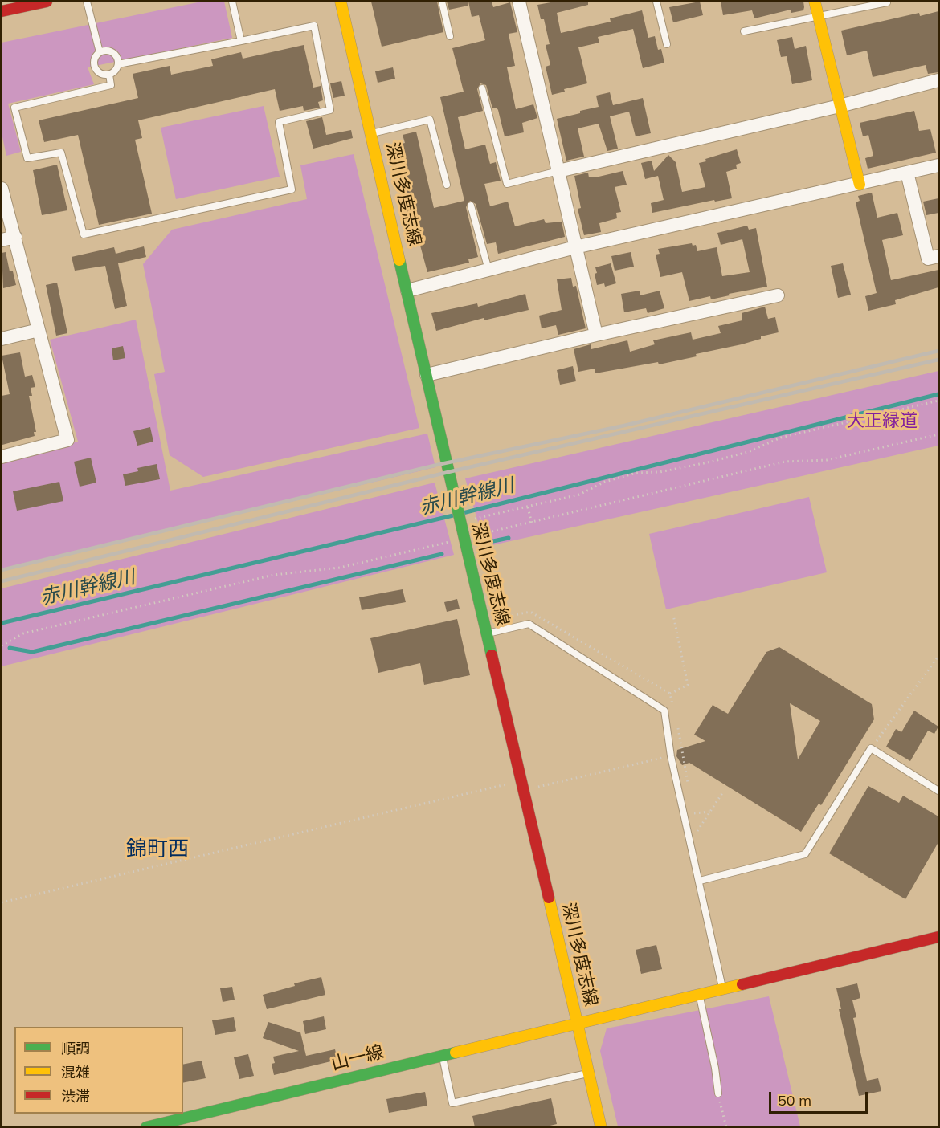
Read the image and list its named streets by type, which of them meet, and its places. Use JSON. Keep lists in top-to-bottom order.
{
  "streets": {
    "main road": ["深川多度志線", "山一線"]
  },
  "crossings": [
    ["深川多度志線", "山一線"]
  ],
  "districts": ["錦町西"],
  "water": ["赤川幹線川"],
  "parks": ["大正緑道"],
  "legend": ["順調", "混雑", "渋滞"],
  "scale_bar": "50 m"
}
